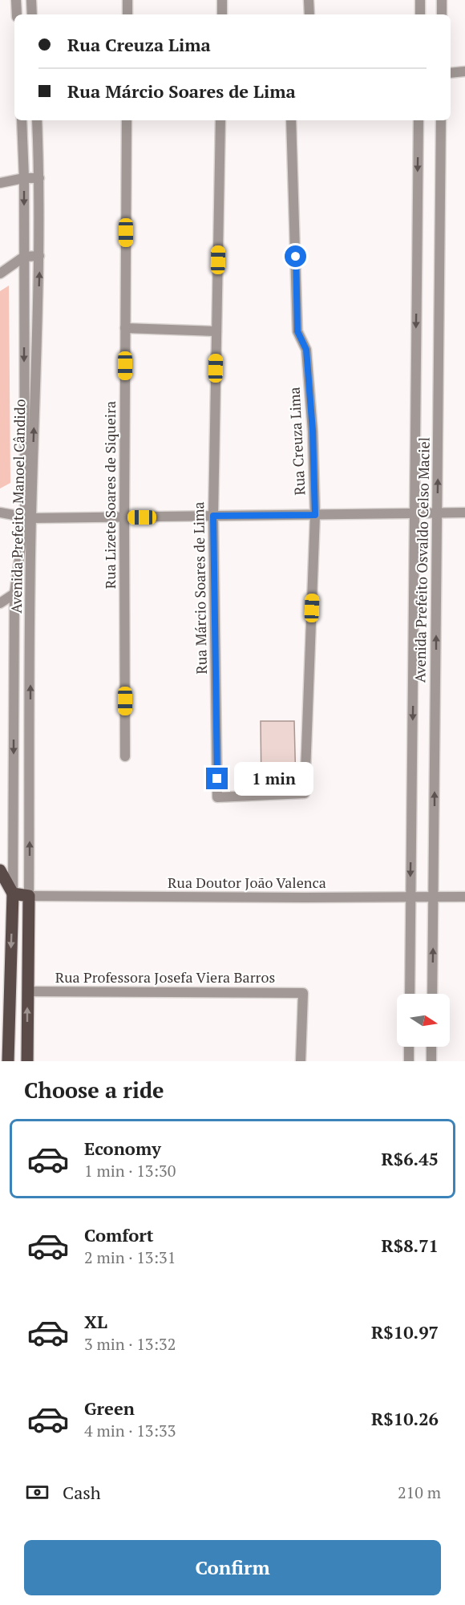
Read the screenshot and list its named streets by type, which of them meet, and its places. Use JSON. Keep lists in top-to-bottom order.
{
  "streets": {
    "street": [
      "Rua Creuza Lima",
      "Rua Lizete Soares de Siqueira",
      "Avenida Prefeito Manoel Cândido",
      "Avenida Prefeito Osvaldo Celso Maciel",
      "Rua Márcio Soares de Lima",
      "Rua Doutor João Valenca",
      "Rua Professora Josefa Viera Barros"
    ]
  },
  "crossings": [
    ["Rua Creuza Lima", "Rua Márcio Soares de Lima"],
    ["Avenida Prefeito Manoel Cândido", "Rua Doutor João Valenca"],
    ["Avenida Prefeito Osvaldo Celso Maciel", "Rua Doutor João Valenca"]
  ],
  "north": "right",
  "page": {
    "banner": ["Rua Creuza Lima", "Rua Márcio Soares de Lima"],
    "bubble": "1 min",
    "heading": "Choose a ride",
    "list": [
      {
        "name": "Economy",
        "note": "1 min · 13:30",
        "value": "R$6.45"
      },
      {
        "name": "Comfort",
        "note": "2 min · 13:31",
        "value": "R$8.71"
      },
      {
        "name": "XL",
        "note": "3 min · 13:32",
        "value": "R$10.97"
      },
      {
        "name": "Green",
        "note": "4 min · 13:33",
        "value": "R$10.26"
      }
    ],
    "pay": ["Cash", "210 m"],
    "buttons": "Confirm"
  }
}
